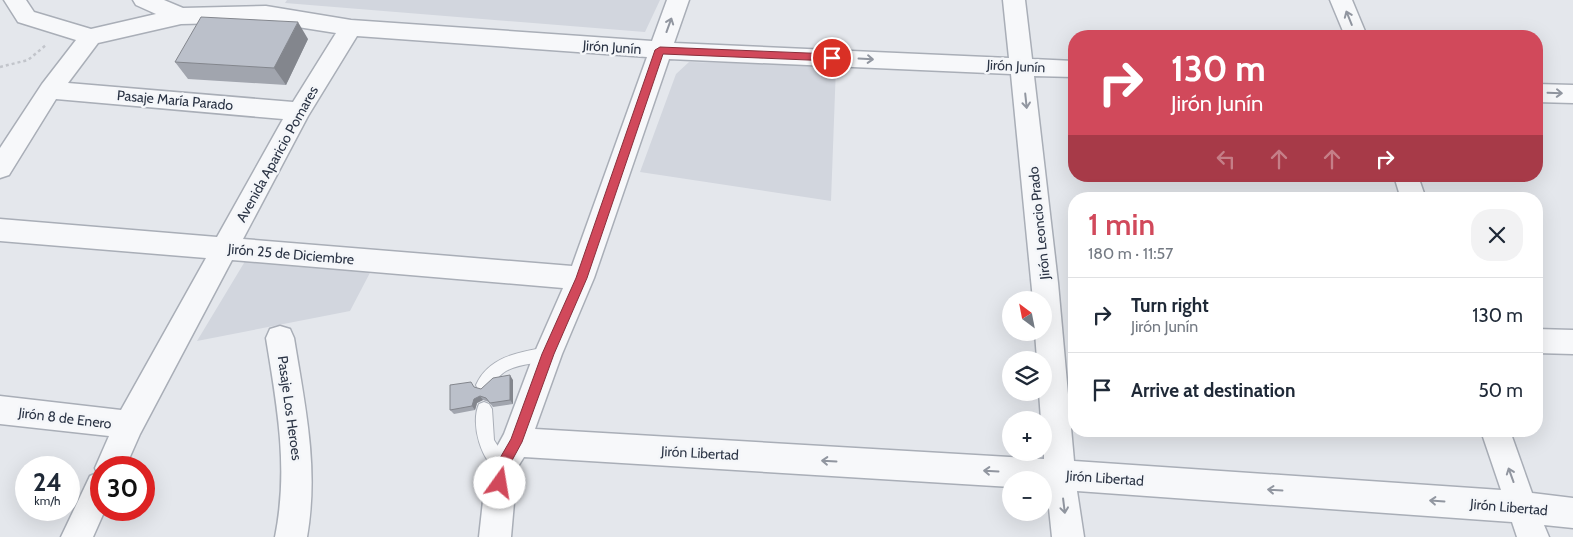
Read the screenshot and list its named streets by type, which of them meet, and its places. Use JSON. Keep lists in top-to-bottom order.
{
  "streets": {
    "street": [
      "Jirón Junín",
      "Pasaje María Parado",
      "Avenida Aparicio Pomares",
      "Jirón Leoncio Prado",
      "Jirón 25 de Diciembre",
      "Pasaje Los Heroes",
      "Jirón 8 de Enero",
      "Jirón Libertad"
    ]
  },
  "crossings": [
    ["Jirón Junín", "Avenida Aparicio Pomares"],
    ["Jirón Junín", "Jirón Leoncio Prado"],
    ["Pasaje María Parado", "Avenida Aparicio Pomares"],
    ["Avenida Aparicio Pomares", "Jirón 25 de Diciembre"],
    ["Avenida Aparicio Pomares", "Jirón 8 de Enero"],
    ["Jirón Leoncio Prado", "Jirón Libertad"]
  ],
  "one_way": ["Jirón Junín", "Jirón Leoncio Prado", "Jirón Libertad"],
  "north": "top left",
  "page": {
    "turn": ["130 m", "Jirón Junín"],
    "heading": ["1 min", "180 m · 11:57"],
    "list": [
      {
        "name": "Turn right",
        "note": "Jirón Junín",
        "value": "130 m"
      },
      {
        "name": "Arrive at destination",
        "value": "50 m"
      }
    ],
    "map_buttons": ["+", "−"],
    "speed": "24 km/h",
    "limit": "30"
  }
}
